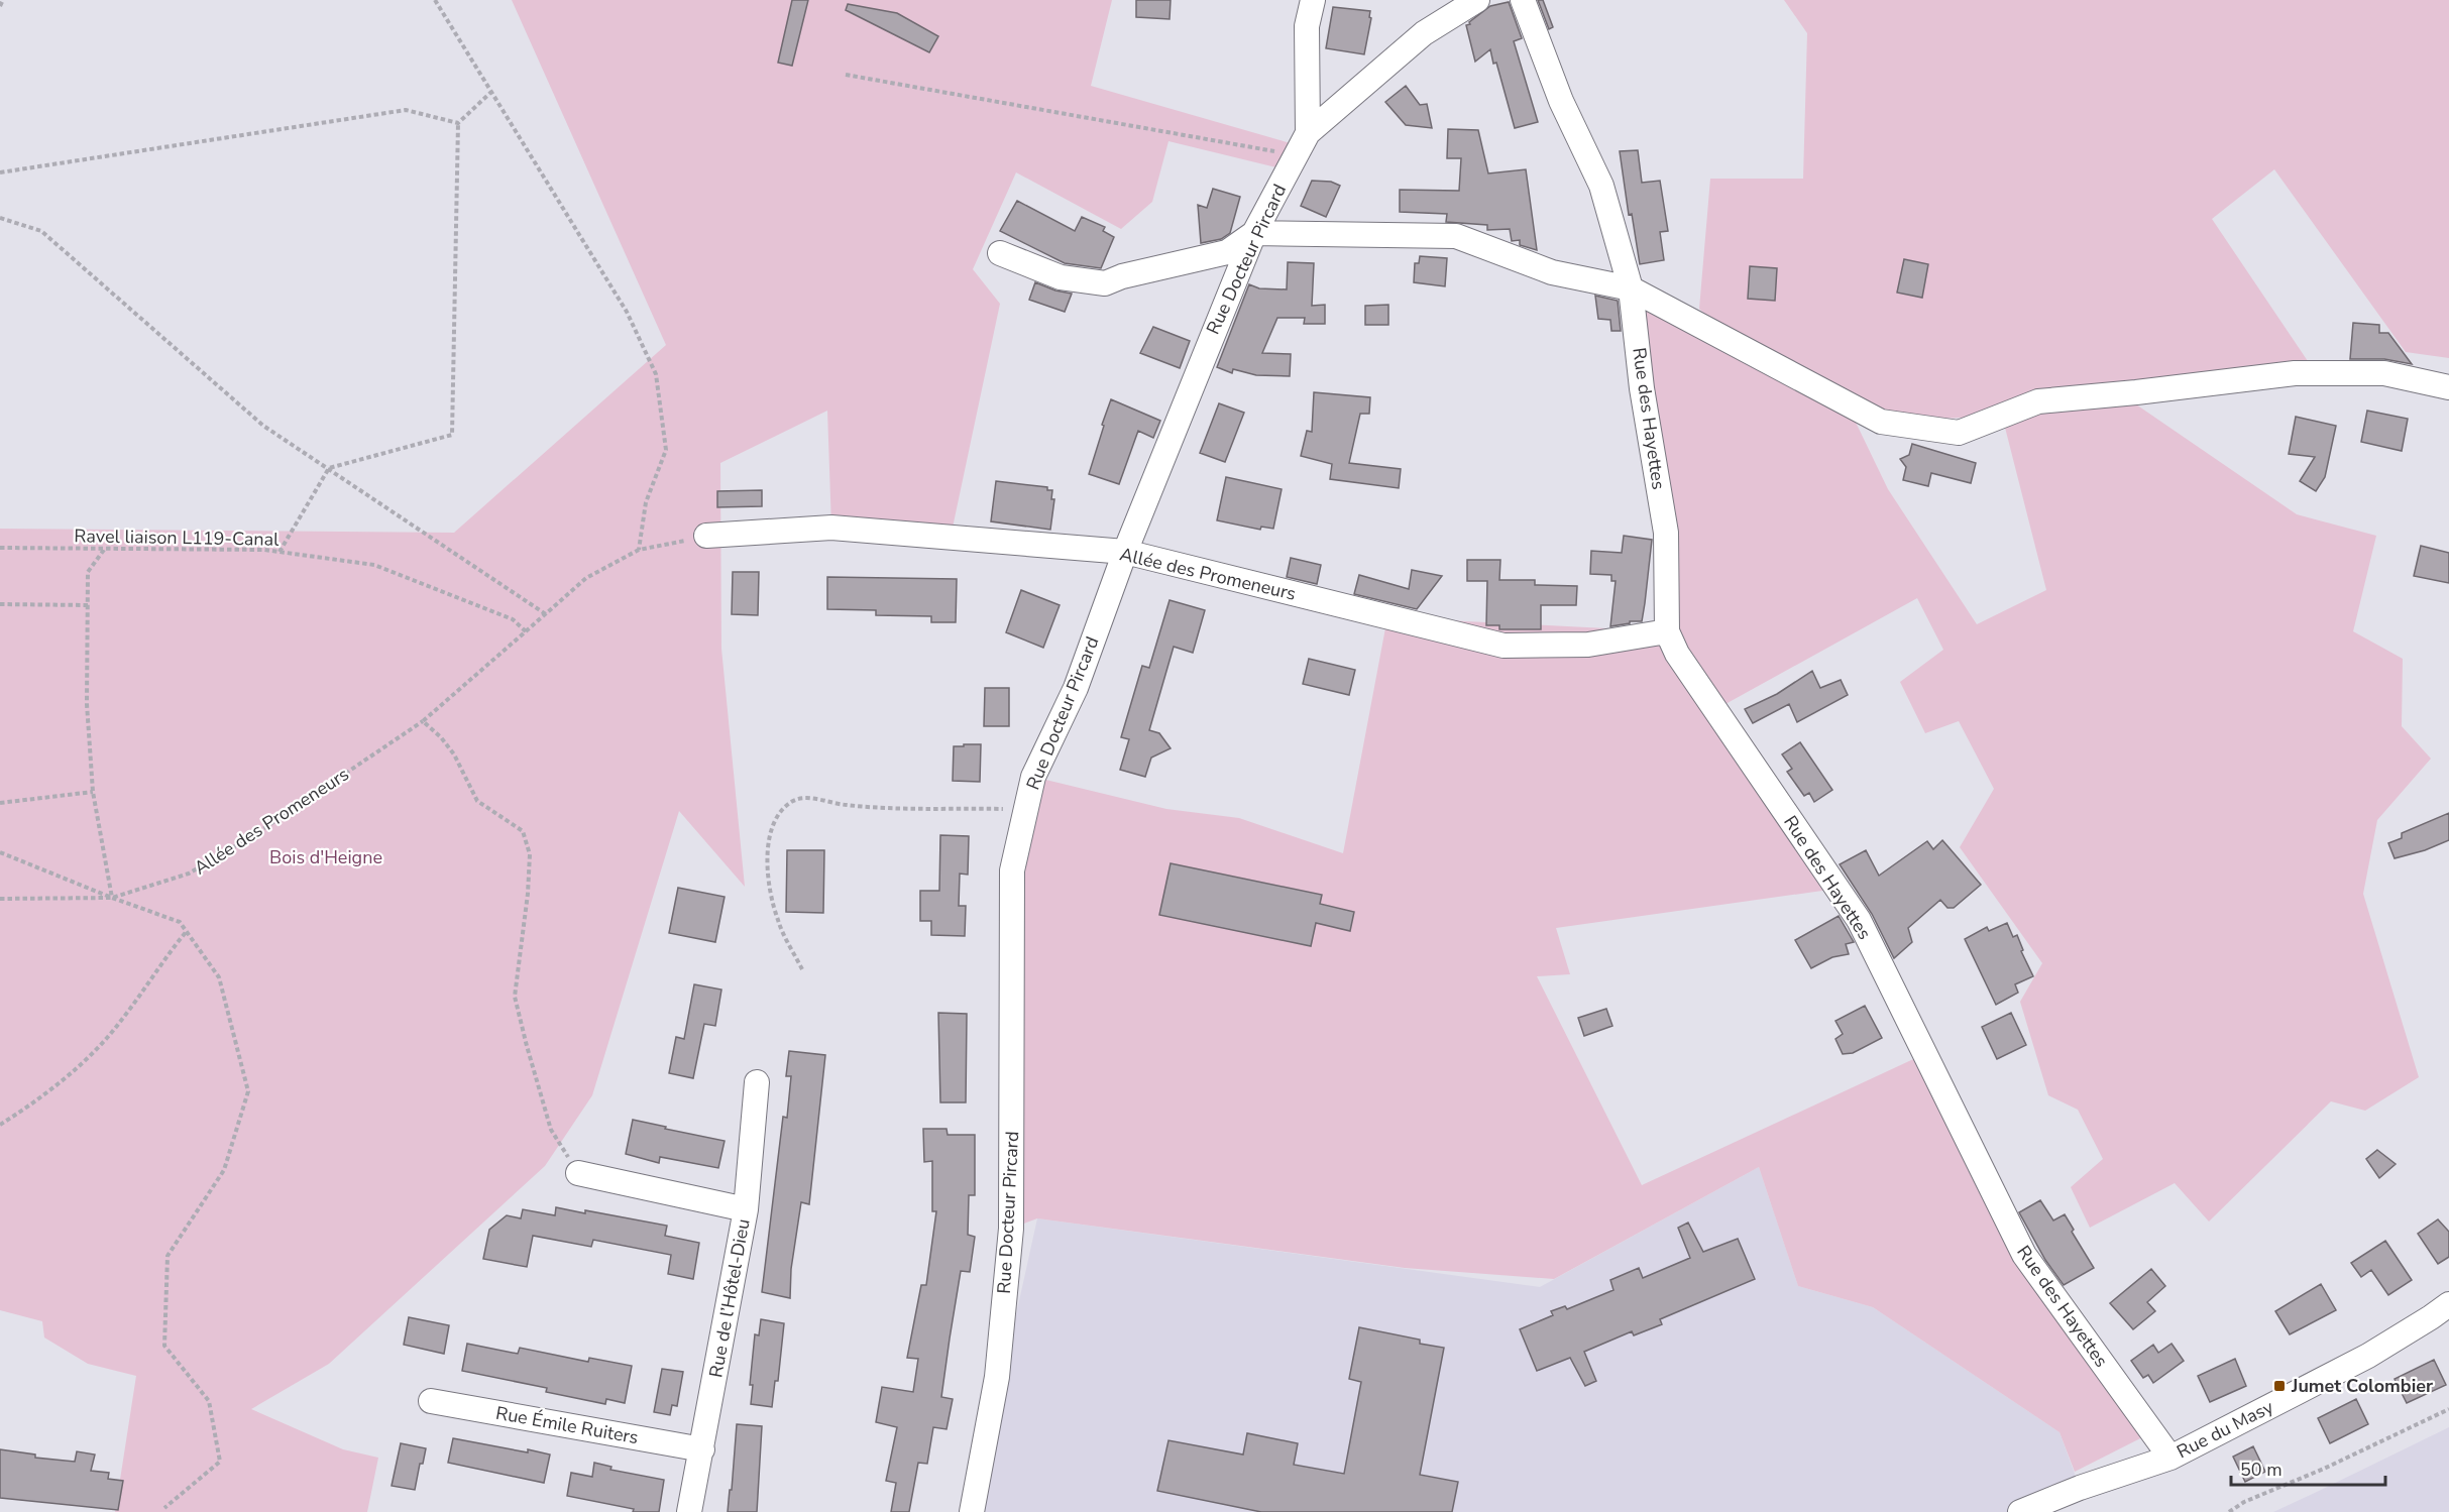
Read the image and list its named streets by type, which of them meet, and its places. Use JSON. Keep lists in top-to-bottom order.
{
  "streets": {
    "street": [
      "Rue Docteur Pircard",
      "Rue des Hayettes",
      "Allée des Promeneurs",
      "Rue de l’Hôtel-Dieu",
      "Rue Émile Ruiters",
      "Rue du Masy"
    ],
    "path": ["Ravel liaison L119-Canal"]
  },
  "crossings": [
    ["Rue Docteur Pircard", "Allée des Promeneurs"],
    ["Rue des Hayettes", "Allée des Promeneurs"],
    ["Rue des Hayettes", "Rue du Masy"],
    ["Rue de l’Hôtel-Dieu", "Rue Émile Ruiters"]
  ],
  "parks": ["Bois d'Heigne"],
  "places": {
    "transit": ["Jumet Colombier"]
  },
  "scale_bar": "50 m"
}
